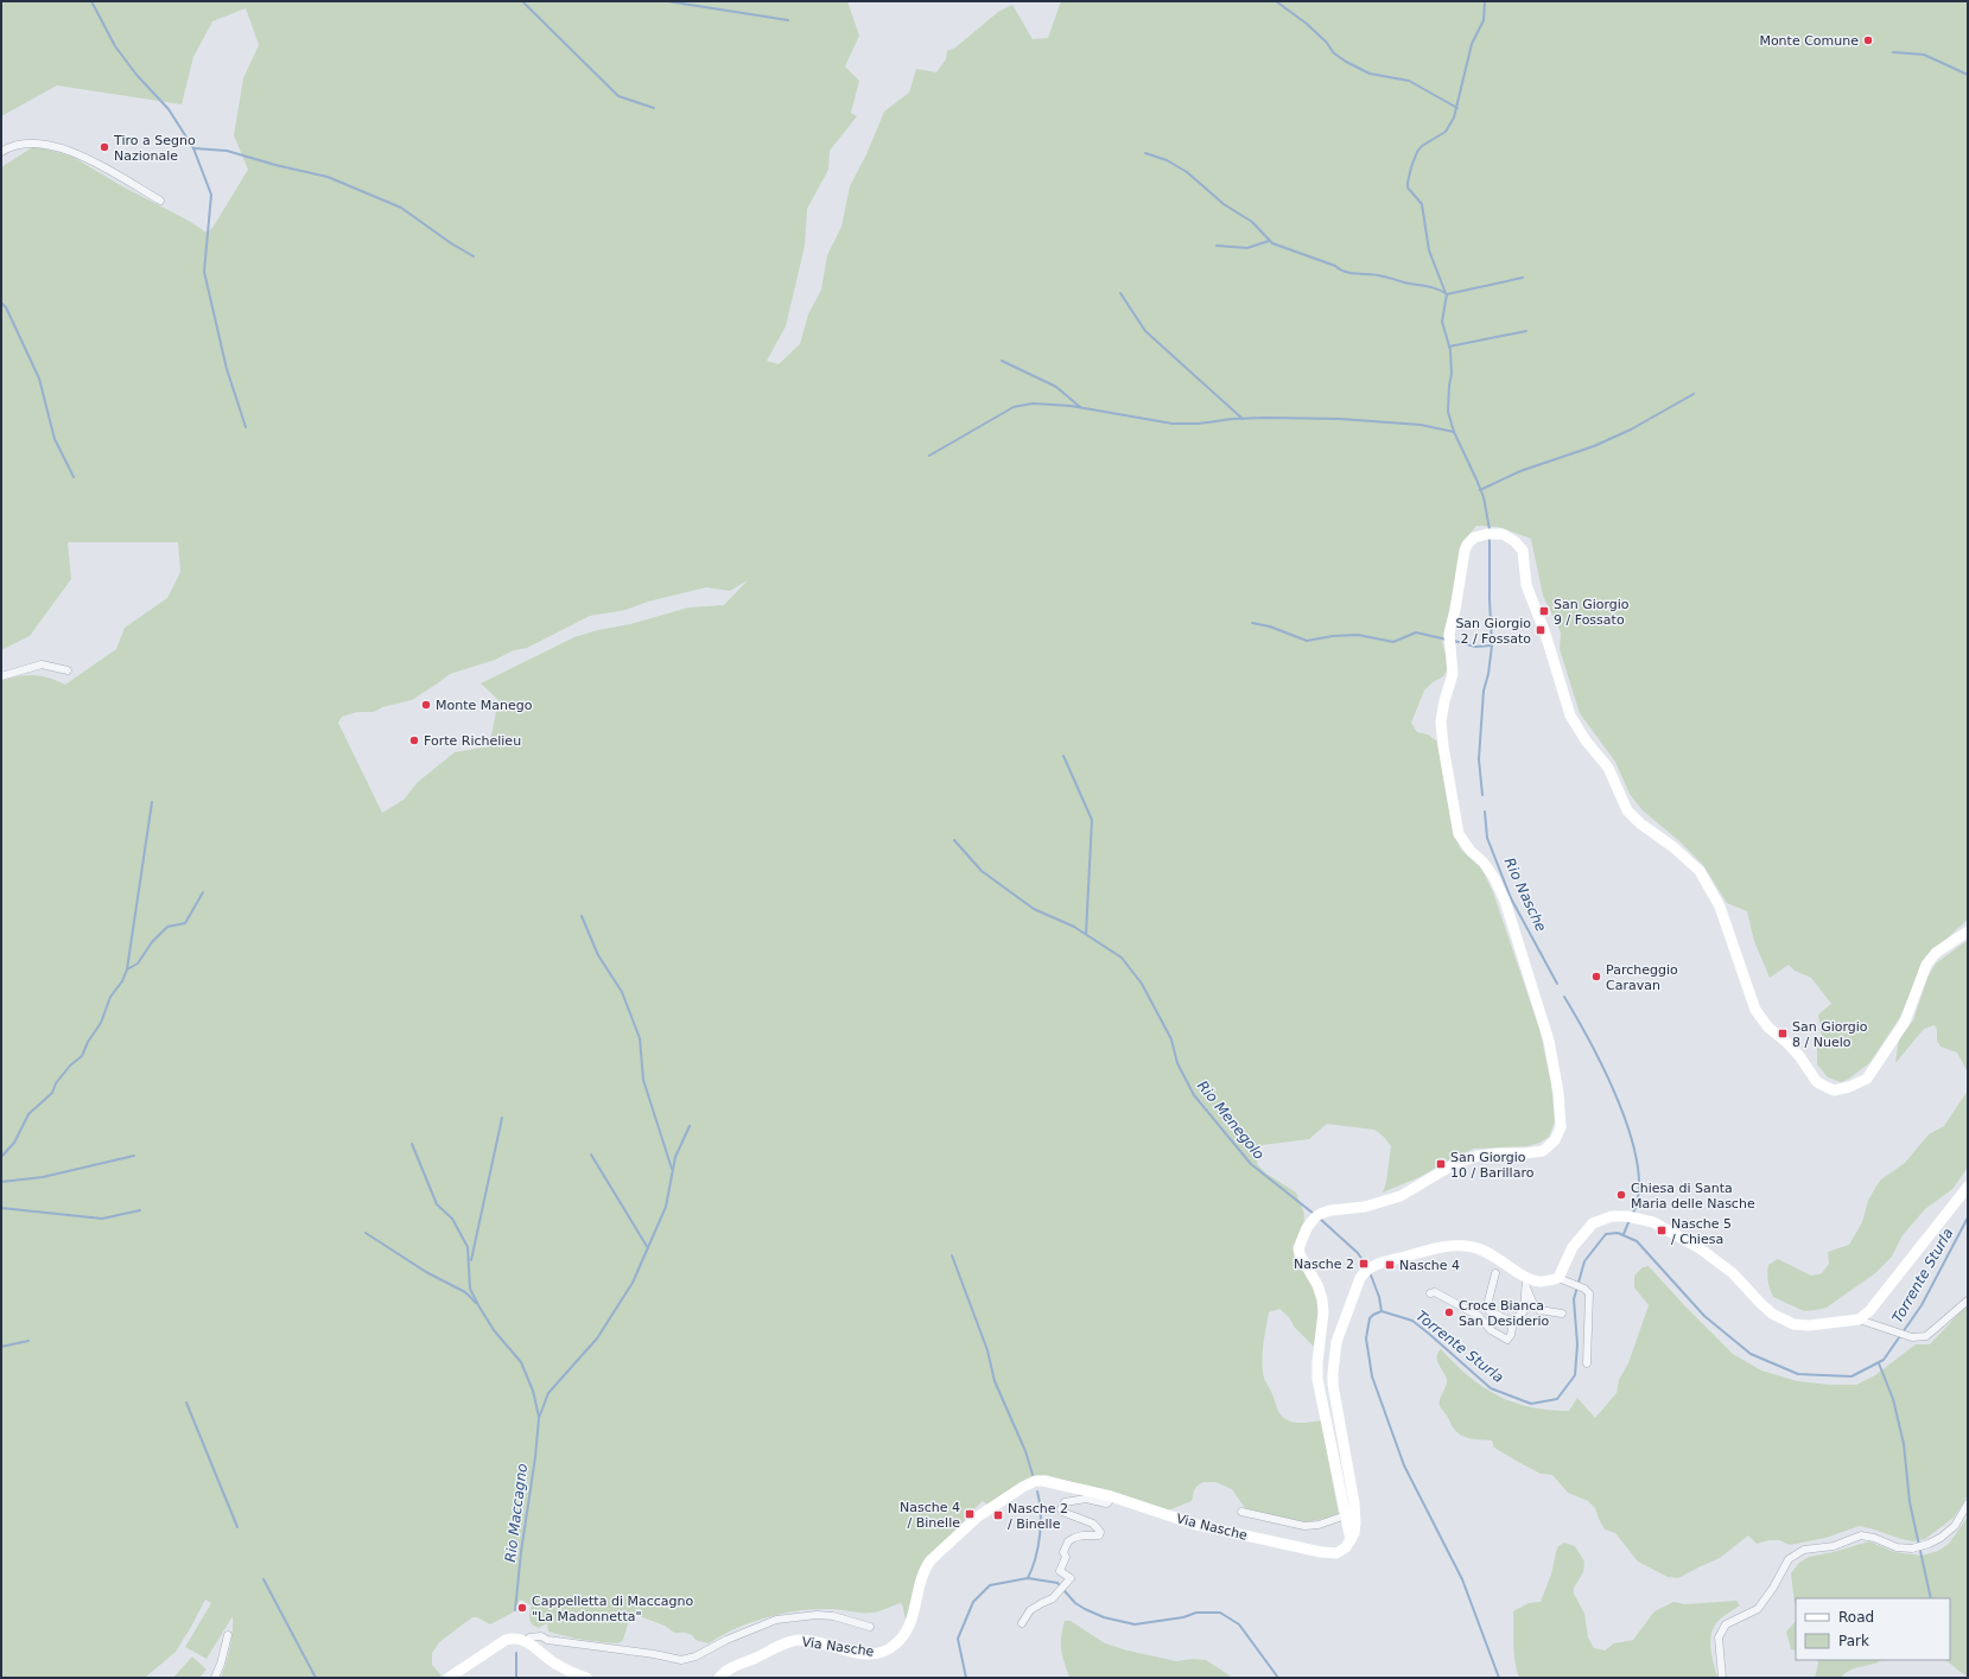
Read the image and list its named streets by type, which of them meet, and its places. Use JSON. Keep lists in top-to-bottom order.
{
  "streets": {
    "street": ["Via Nasche"]
  },
  "water": [
    "Rio Nasche",
    "Rio Menegolo",
    "Torrente Sturla",
    "Rio Maccagno"
  ],
  "places": {
    "other": [
      "Monte Comune",
      "Tiro a Segno Nazionale",
      "Monte Manego",
      "Forte Richelieu",
      "Parcheggio Caravan",
      "Chiesa di Santa Maria delle Nasche",
      "Croce Bianca San Desiderio",
      "Cappelletta di Maccagno \"La Madonnetta\""
    ],
    "transit": [
      "San Giorgio 9 / Fossato",
      "San Giorgio 2 / Fossato",
      "San Giorgio 8 / Nuelo",
      "San Giorgio 10 / Barillaro",
      "Nasche 5 / Chiesa",
      "Nasche 2",
      "Nasche 4",
      "Nasche 4 / Binelle",
      "Nasche 2 / Binelle"
    ]
  },
  "legend": ["Road", "Park"]
}
